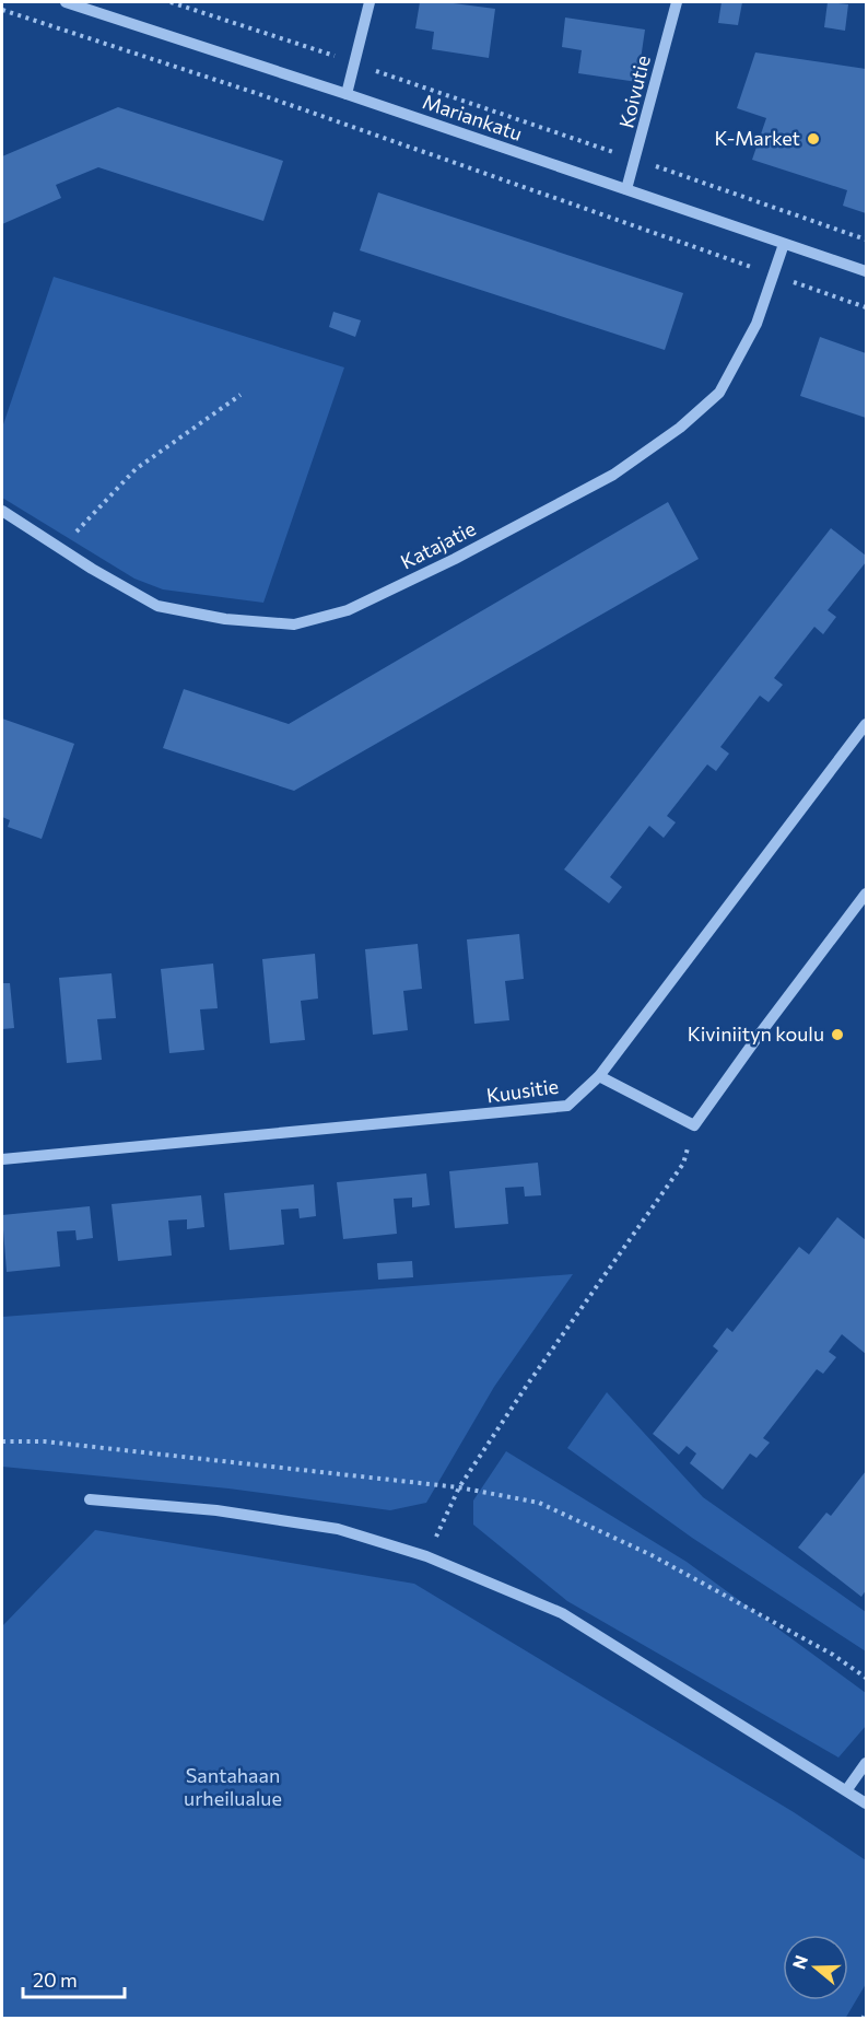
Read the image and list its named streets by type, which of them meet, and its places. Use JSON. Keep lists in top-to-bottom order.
{
  "streets": {
    "street": [
      "Koivutie",
      "Mariankatu",
      "Katajatie",
      "Kuusitie"
    ]
  },
  "crossings": [
    ["Koivutie", "Mariankatu"],
    ["Mariankatu", "Katajatie"]
  ],
  "parks": ["Santahaan urheilualue"],
  "places": ["K-Market", "Kiviniityn koulu"],
  "scale_bar": "20 m",
  "north": "left"
}
